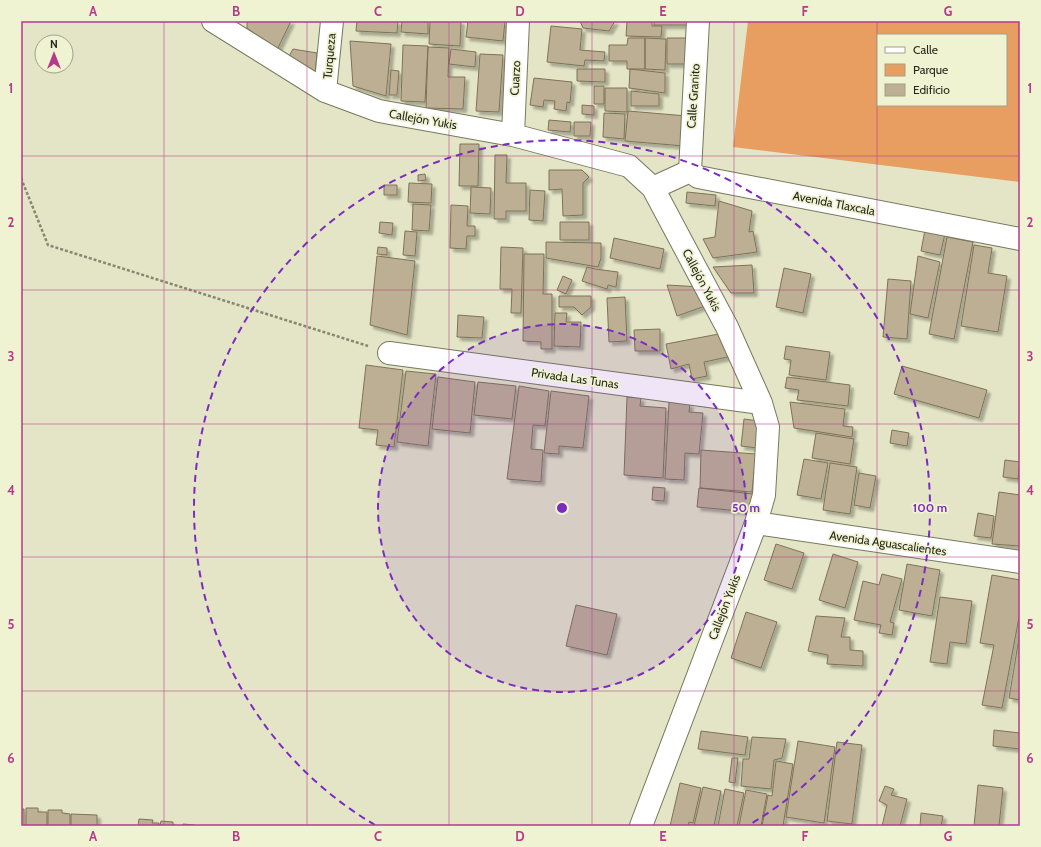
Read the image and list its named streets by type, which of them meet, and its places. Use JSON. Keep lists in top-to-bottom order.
{
  "streets": {
    "street": [
      "Turqueza",
      "Cuarzo",
      "Calle Granito",
      "Callejón Yukis",
      "Avenida Tlaxcala",
      "Privada Las Tunas",
      "Avenida Aguascalientes"
    ]
  },
  "crossings": [
    ["Turqueza", "Callejón Yukis"],
    ["Cuarzo", "Callejón Yukis"],
    ["Calle Granito", "Avenida Tlaxcala"],
    ["Callejón Yukis", "Privada Las Tunas"],
    ["Callejón Yukis", "Avenida Aguascalientes"]
  ],
  "legend": ["Calle", "Parque", "Edificio"],
  "north": "top",
  "grid": {
    "columns": [
      "A",
      "B",
      "C",
      "D",
      "E",
      "F",
      "G"
    ],
    "rows": [
      "1",
      "2",
      "3",
      "4",
      "5",
      "6"
    ]
  },
  "rings": ["50 m", "100 m"]
}
